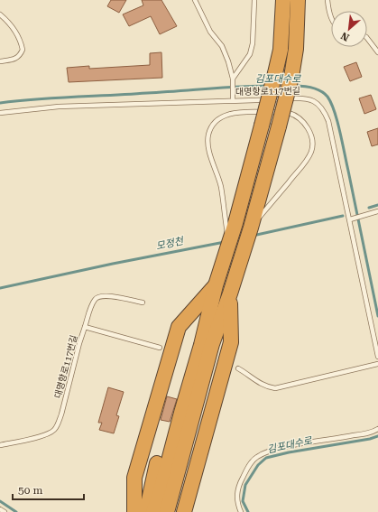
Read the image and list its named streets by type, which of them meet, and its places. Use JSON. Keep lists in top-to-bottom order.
{
  "streets": {
    "lane": ["대명항로117번길"]
  },
  "water": ["김포대수로", "모정천"],
  "scale_bar": "50 m",
  "north": "bottom left"
}
